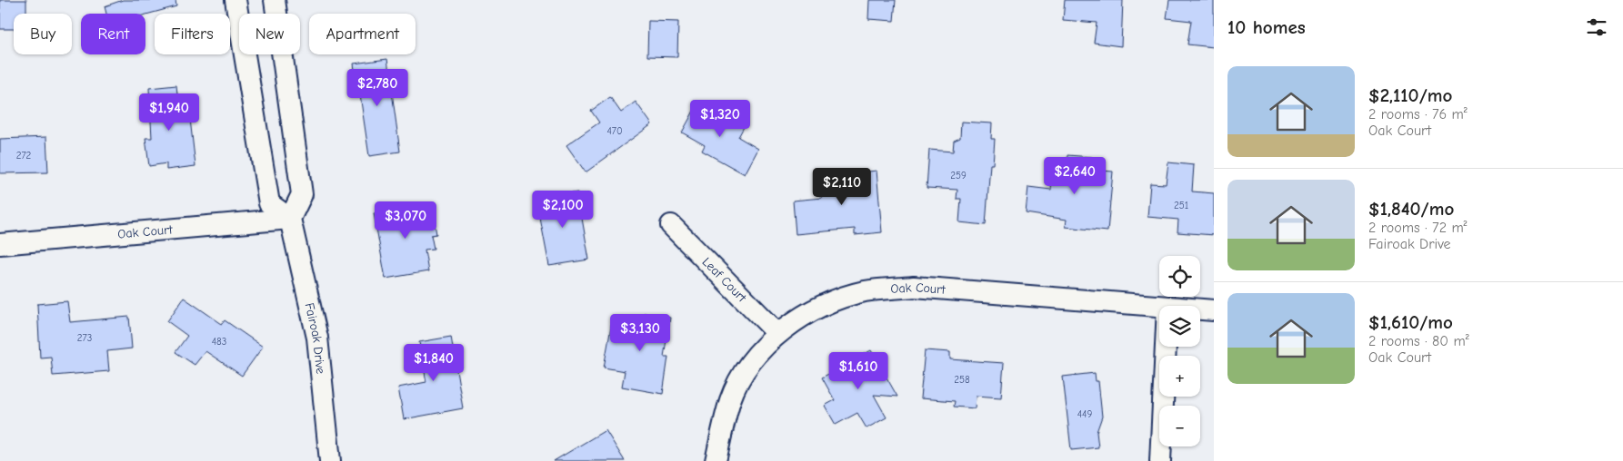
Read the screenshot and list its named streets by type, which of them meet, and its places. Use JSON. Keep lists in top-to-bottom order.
{
  "streets": {
    "street": ["Oak Court", "Leaf Court", "Fairoak Drive"]
  },
  "crossings": [
    ["Oak Court", "Leaf Court"],
    ["Oak Court", "Fairoak Drive"]
  ],
  "house_numbers": [
    "470",
    "272",
    "259",
    "251",
    "273",
    "483",
    "258",
    "449"
  ],
  "page": {
    "heading": "10 homes",
    "chip": [
      "Buy",
      "Rent",
      "Filters",
      "New",
      "Apartment"
    ],
    "list": [
      {
        "name": "$2,110/mo",
        "note": "2 rooms · 76 m² · Oak Court"
      },
      {
        "name": "$1,840/mo",
        "note": "2 rooms · 72 m² · Fairoak Drive"
      },
      {
        "name": "$1,610/mo",
        "note": "2 rooms · 80 m² · Oak Court"
      }
    ],
    "price": [
      "$2,780",
      "$1,940",
      "$1,320",
      "$2,640",
      "$2,110",
      "$2,100",
      "$3,070",
      "$3,130",
      "$1,840",
      "$1,610"
    ],
    "map_buttons": ["+", "−"]
  }
}
